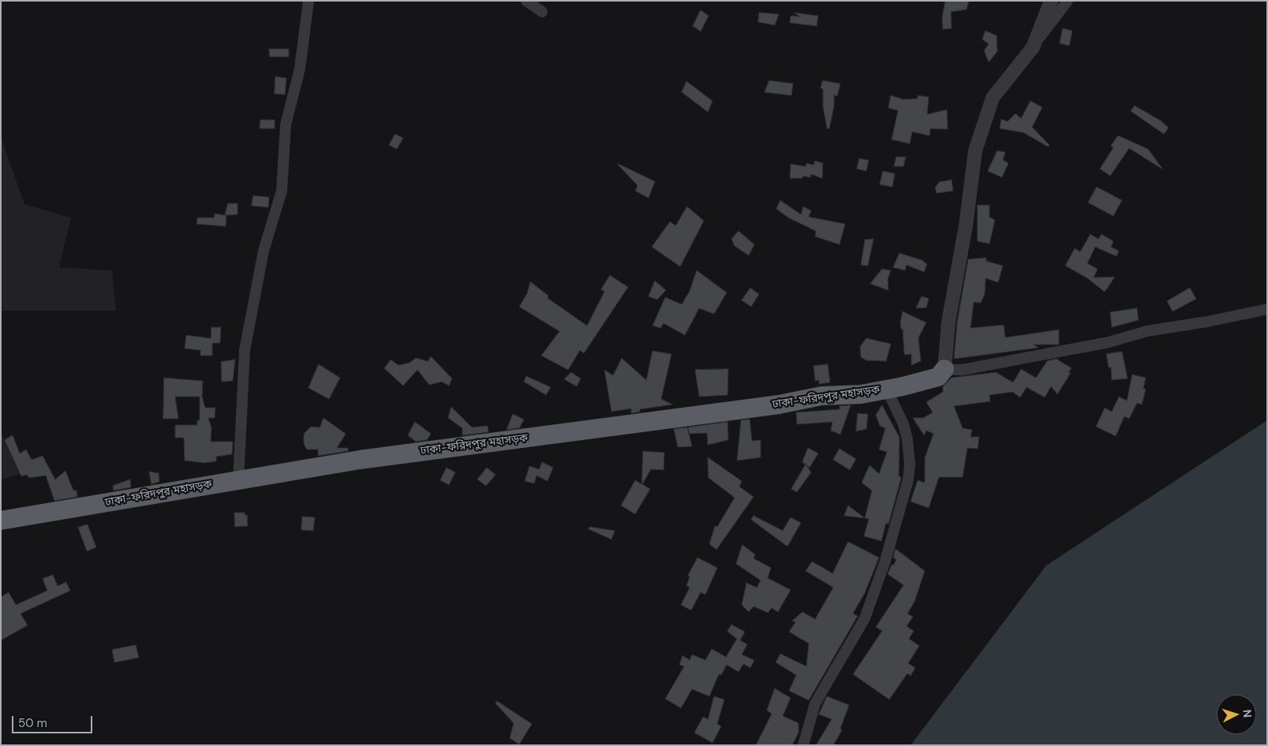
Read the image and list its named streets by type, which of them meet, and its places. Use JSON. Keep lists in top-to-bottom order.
{
  "streets": {
    "highway": ["ঢাকা-ফরিদপুর মহাসড়ক"]
  },
  "scale_bar": "50 m",
  "north": "right"
}
